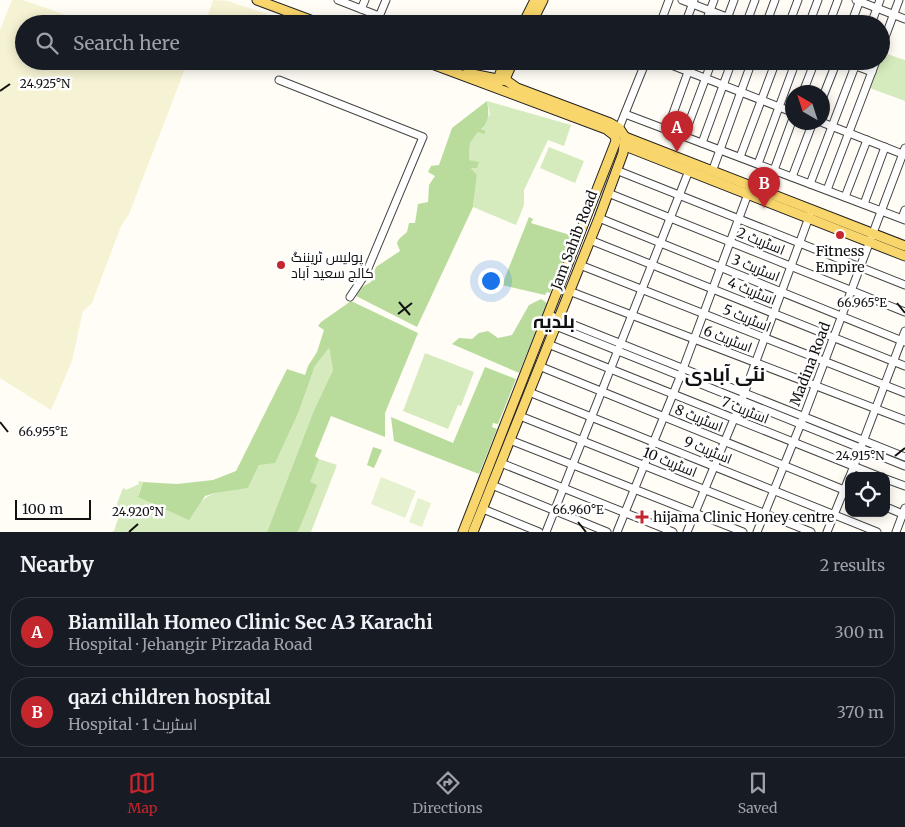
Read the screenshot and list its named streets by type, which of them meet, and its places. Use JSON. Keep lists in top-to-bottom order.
{
  "streets": {
    "main road": ["Jam Sahib Road"],
    "street": [
      "اسٹریٹ 2",
      "اسٹریٹ 3",
      "اسٹریٹ 4",
      "اسٹریٹ 5",
      "اسٹریٹ 6",
      "Madina Road",
      "اسٹریٹ 7",
      "اسٹریٹ 8",
      "اسٹریٹ 9",
      "اسٹریٹ 10"
    ]
  },
  "crossings": [
    ["Jam Sahib Road", "اسٹریٹ 2"],
    ["Jam Sahib Road", "اسٹریٹ 3"],
    ["Jam Sahib Road", "اسٹریٹ 4"],
    ["Jam Sahib Road", "اسٹریٹ 5"],
    ["Jam Sahib Road", "اسٹریٹ 6"],
    ["Jam Sahib Road", "اسٹریٹ 7"],
    ["Jam Sahib Road", "اسٹریٹ 8"],
    ["Jam Sahib Road", "اسٹریٹ 9"],
    ["Jam Sahib Road", "اسٹریٹ 10"],
    ["اسٹریٹ 2", "Madina Road"],
    ["اسٹریٹ 3", "Madina Road"],
    ["اسٹریٹ 4", "Madina Road"],
    ["اسٹریٹ 5", "Madina Road"],
    ["اسٹریٹ 6", "Madina Road"],
    ["Madina Road", "اسٹریٹ 7"],
    ["Madina Road", "اسٹریٹ 8"],
    ["Madina Road", "اسٹریٹ 9"],
    ["Madina Road", "اسٹریٹ 10"]
  ],
  "districts": ["بلدیہ", "نئی آبادی"],
  "places": {
    "other": ["Fitness Empire", "پولیس ٹریننگ کالج سعید آباد"],
    "health": ["hijama Clinic Honey centre"]
  },
  "scale_bar": "100 m",
  "north": "top left",
  "page": {
    "search": "Search here",
    "pins": ["A", "B"],
    "scale": "100 m",
    "heading": ["Nearby", "2 results"],
    "list": [
      {
        "mark": "A",
        "name": "Biamillah Homeo Clinic Sec A3 Karachi",
        "note": "Hospital · Jehangir Pirzada Road",
        "value": "300 m"
      },
      {
        "mark": "B",
        "name": "qazi children hospital",
        "note": "Hospital · اسٹریٹ 1",
        "value": "370 m"
      }
    ],
    "nav": ["Map", "Directions", "Saved"]
  },
  "coordinates": [
    "24.925°N",
    "66.965°E",
    "66.955°E",
    "24.915°N",
    "66.960°E",
    "24.920°N"
  ]
}
